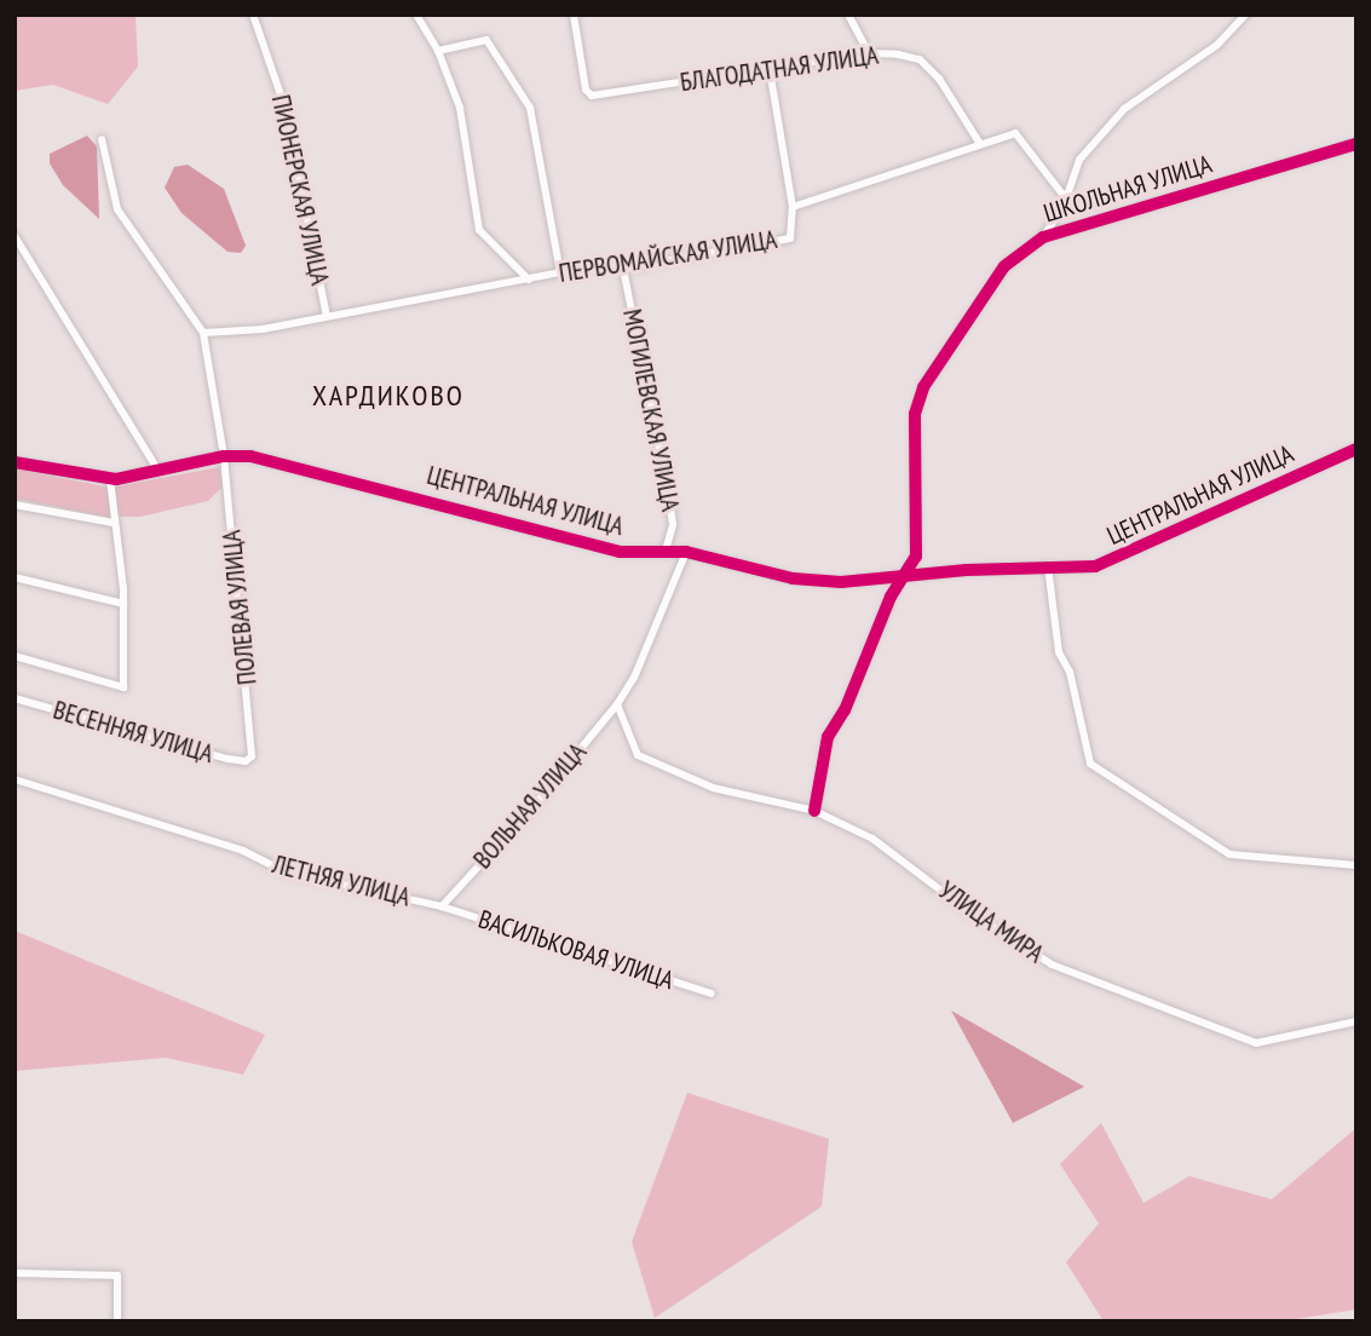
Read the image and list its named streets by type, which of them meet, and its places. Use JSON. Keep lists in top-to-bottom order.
{
  "streets": {
    "street": [
      "БЛАГОДАТНАЯ УЛИЦА",
      "ШКОЛЬНАЯ УЛИЦА",
      "ПИОНЕРСКАЯ УЛИЦА",
      "ПЕРВОМАЙСКАЯ УЛИЦА",
      "МОГИЛЕВСКАЯ УЛИЦА",
      "ЦЕНТРАЛЬНАЯ УЛИЦА",
      "ПОЛЕВАЯ УЛИЦА",
      "ВЕСЕННЯЯ УЛИЦА",
      "ВОЛЬНАЯ УЛИЦА",
      "ЛЕТНЯЯ УЛИЦА",
      "УЛИЦА МИРА",
      "ВАСИЛЬКОВАЯ УЛИЦА"
    ]
  },
  "crossings": [
    ["БЛАГОДАТНАЯ УЛИЦА", "ПЕРВОМАЙСКАЯ УЛИЦА"],
    ["ШКОЛЬНАЯ УЛИЦА", "ЦЕНТРАЛЬНАЯ УЛИЦА"],
    ["ШКОЛЬНАЯ УЛИЦА", "УЛИЦА МИРА"],
    ["ПИОНЕРСКАЯ УЛИЦА", "ПЕРВОМАЙСКАЯ УЛИЦА"],
    ["ПЕРВОМАЙСКАЯ УЛИЦА", "МОГИЛЕВСКАЯ УЛИЦА"],
    ["ПЕРВОМАЙСКАЯ УЛИЦА", "ПОЛЕВАЯ УЛИЦА"],
    ["МОГИЛЕВСКАЯ УЛИЦА", "ЦЕНТРАЛЬНАЯ УЛИЦА"],
    ["ЦЕНТРАЛЬНАЯ УЛИЦА", "ПОЛЕВАЯ УЛИЦА"],
    ["ЦЕНТРАЛЬНАЯ УЛИЦА", "ВОЛЬНАЯ УЛИЦА"],
    ["ПОЛЕВАЯ УЛИЦА", "ВЕСЕННЯЯ УЛИЦА"],
    ["ВОЛЬНАЯ УЛИЦА", "ЛЕТНЯЯ УЛИЦА"],
    ["ВОЛЬНАЯ УЛИЦА", "УЛИЦА МИРА"],
    ["ВОЛЬНАЯ УЛИЦА", "ВАСИЛЬКОВАЯ УЛИЦА"],
    ["ЛЕТНЯЯ УЛИЦА", "ВАСИЛЬКОВАЯ УЛИЦА"]
  ],
  "districts": ["ХАРДИКОВО"]
}
